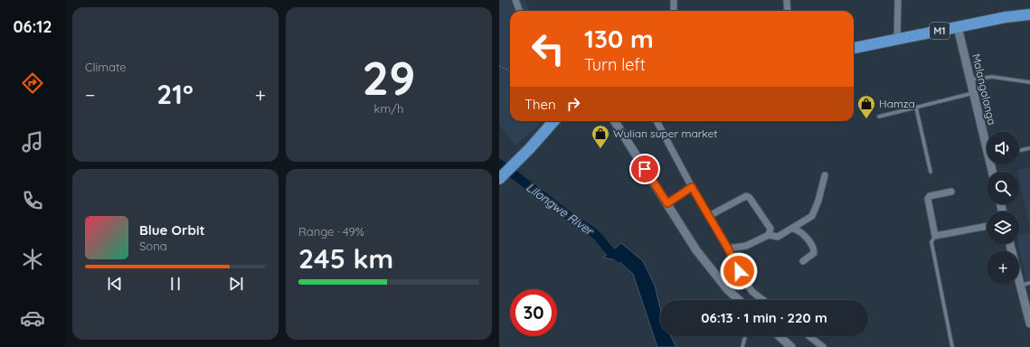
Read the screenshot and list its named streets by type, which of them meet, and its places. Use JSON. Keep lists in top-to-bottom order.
{
  "streets": {
    "highway": ["M1"],
    "street": ["Malangalanga"]
  },
  "crossings": [
    ["M1", "Malangalanga"]
  ],
  "water": ["Lilongwe River"],
  "places": {
    "shop": ["Hamza", "Wulian super market"]
  },
  "page": {
    "tabs": "06:12",
    "tile": [
      "Climate",
      ["29", "km/h"],
      ["Range · 49%", "245 km"]
    ],
    "turn": ["130 m", "Turn left"],
    "heat": ["−", "21°", "+"],
    "then": "Then",
    "map_buttons": "+",
    "song": ["Blue Orbit", "Sona"],
    "limit": "30",
    "trip": "06:13 · 1 min · 220 m"
  }
}
